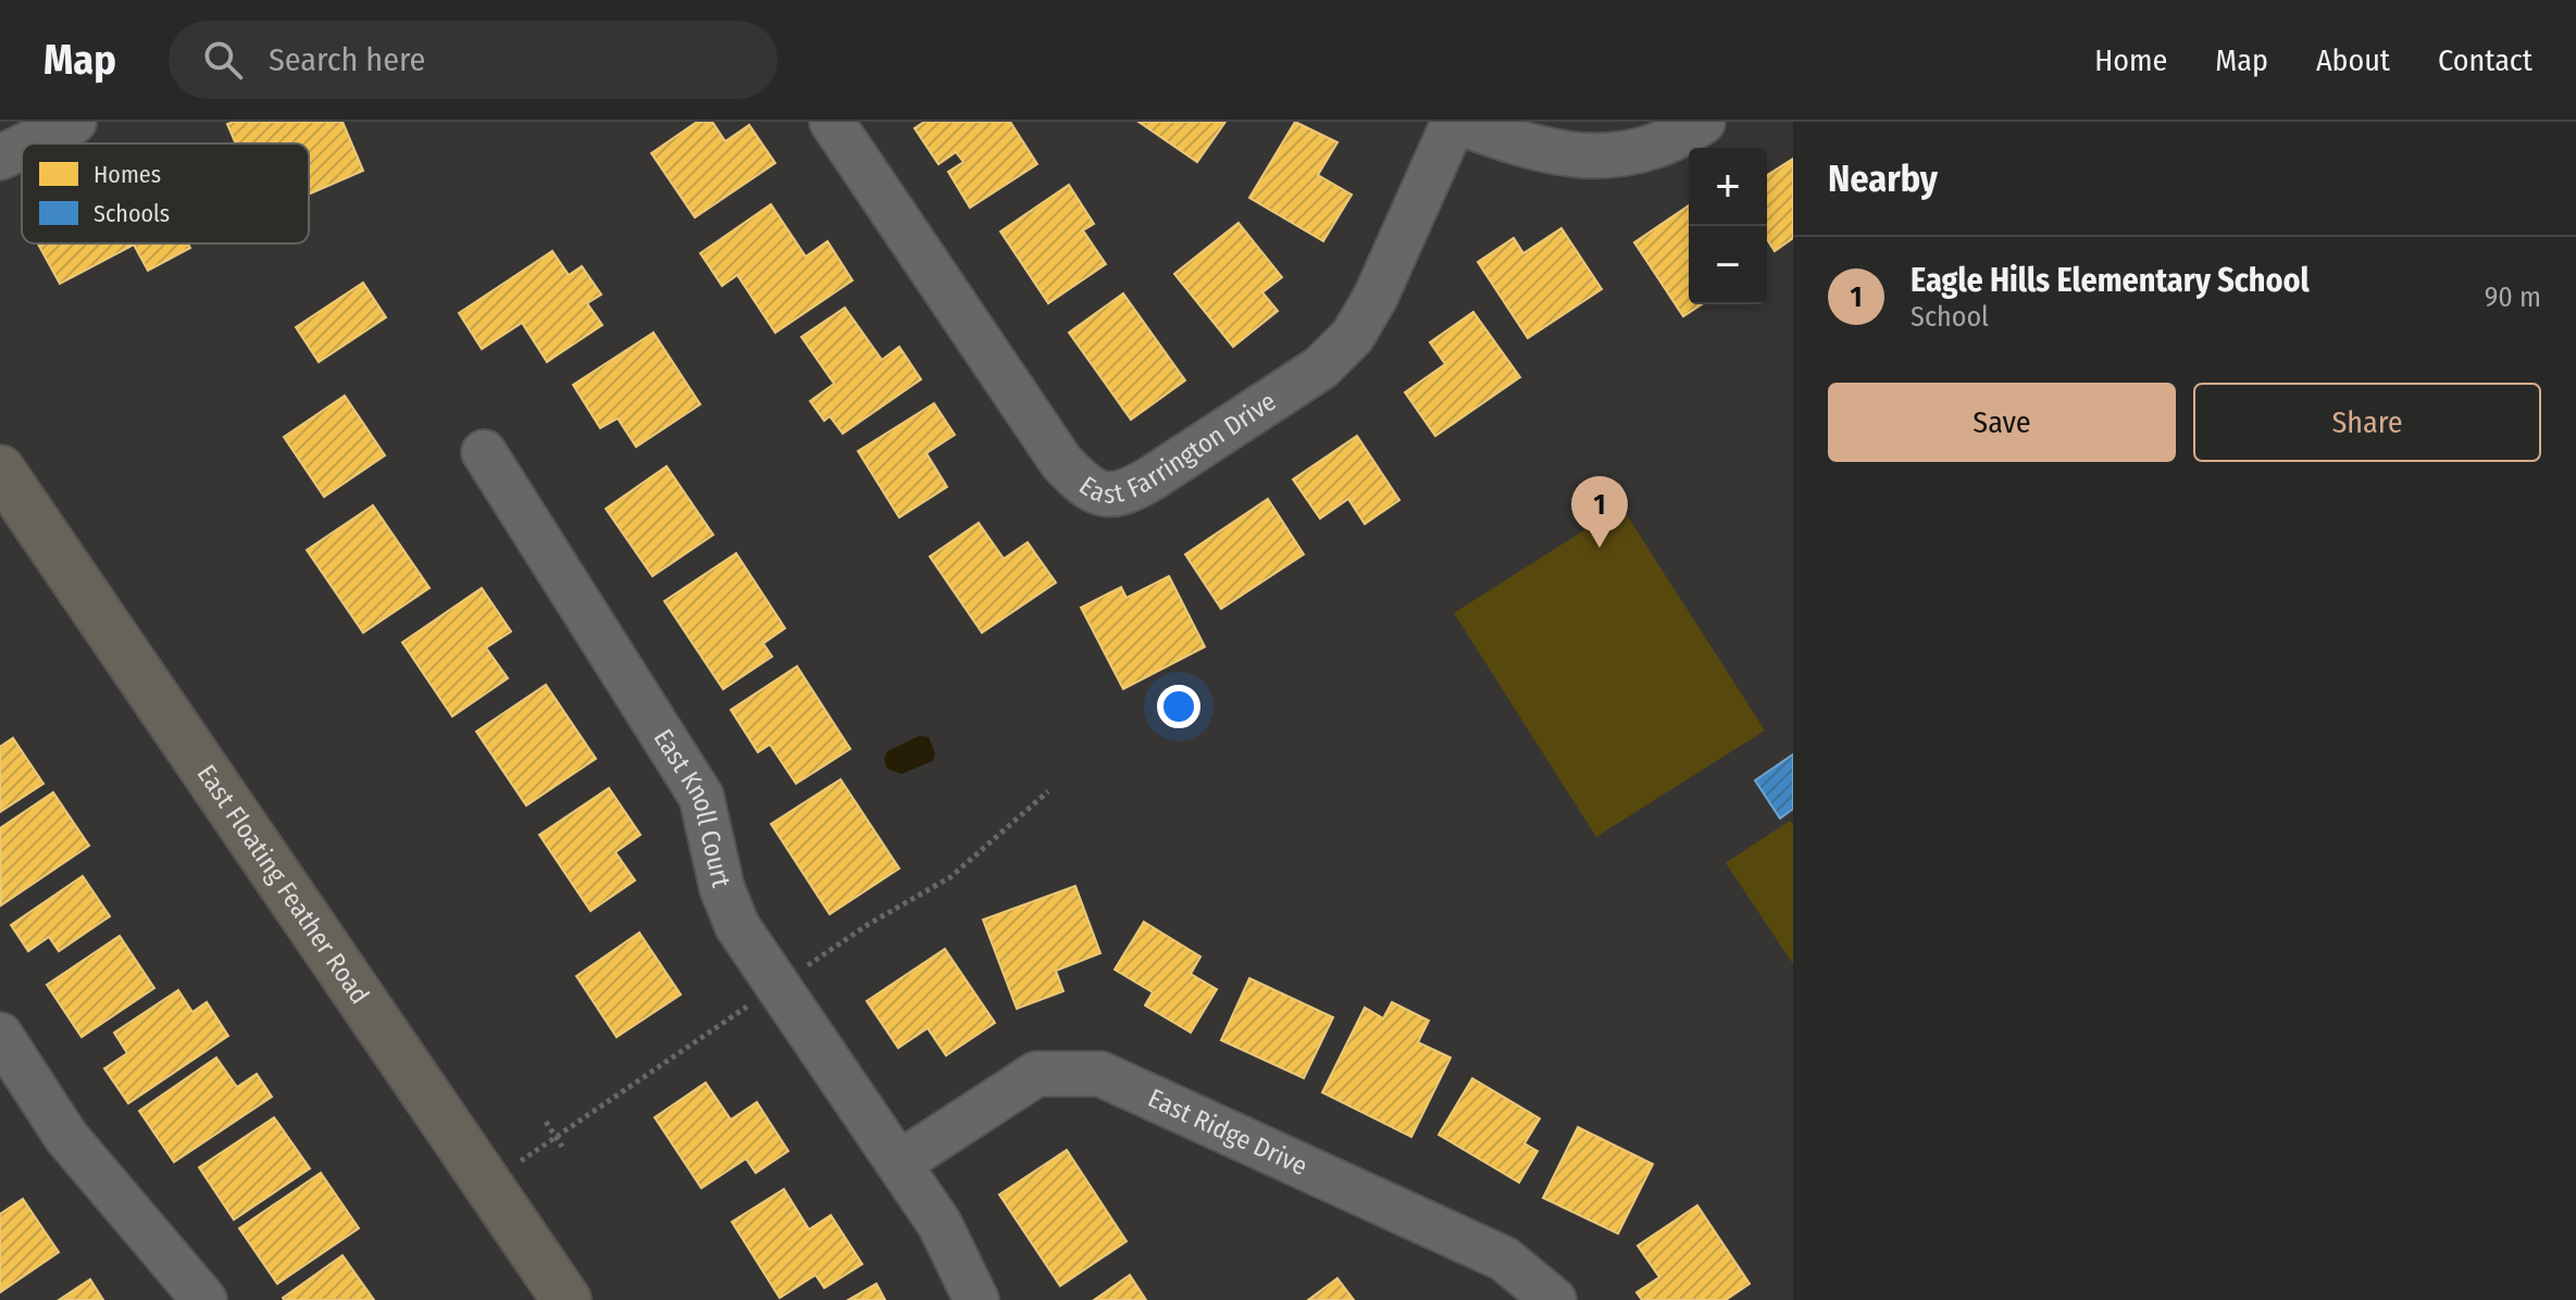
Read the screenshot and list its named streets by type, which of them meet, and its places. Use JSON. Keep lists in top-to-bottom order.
{
  "streets": {
    "main road": ["East Floating Feather Road"],
    "street": ["East Farrington Drive", "East Knoll Court", "East Ridge Drive"]
  },
  "crossings": [
    ["East Knoll Court", "East Ridge Drive"]
  ],
  "legend": ["Homes", "Schools"],
  "page": {
    "header": "Map",
    "search": "Search here",
    "nav": [
      "Home",
      "Map",
      "About",
      "Contact"
    ],
    "heading": "Nearby",
    "map_buttons": ["+", "−"],
    "list": [
      {
        "mark": "1",
        "name": "Eagle Hills Elementary School",
        "note": "School",
        "value": "90 m"
      }
    ],
    "buttons": ["Save", "Share"],
    "pins": "1"
  }
}
